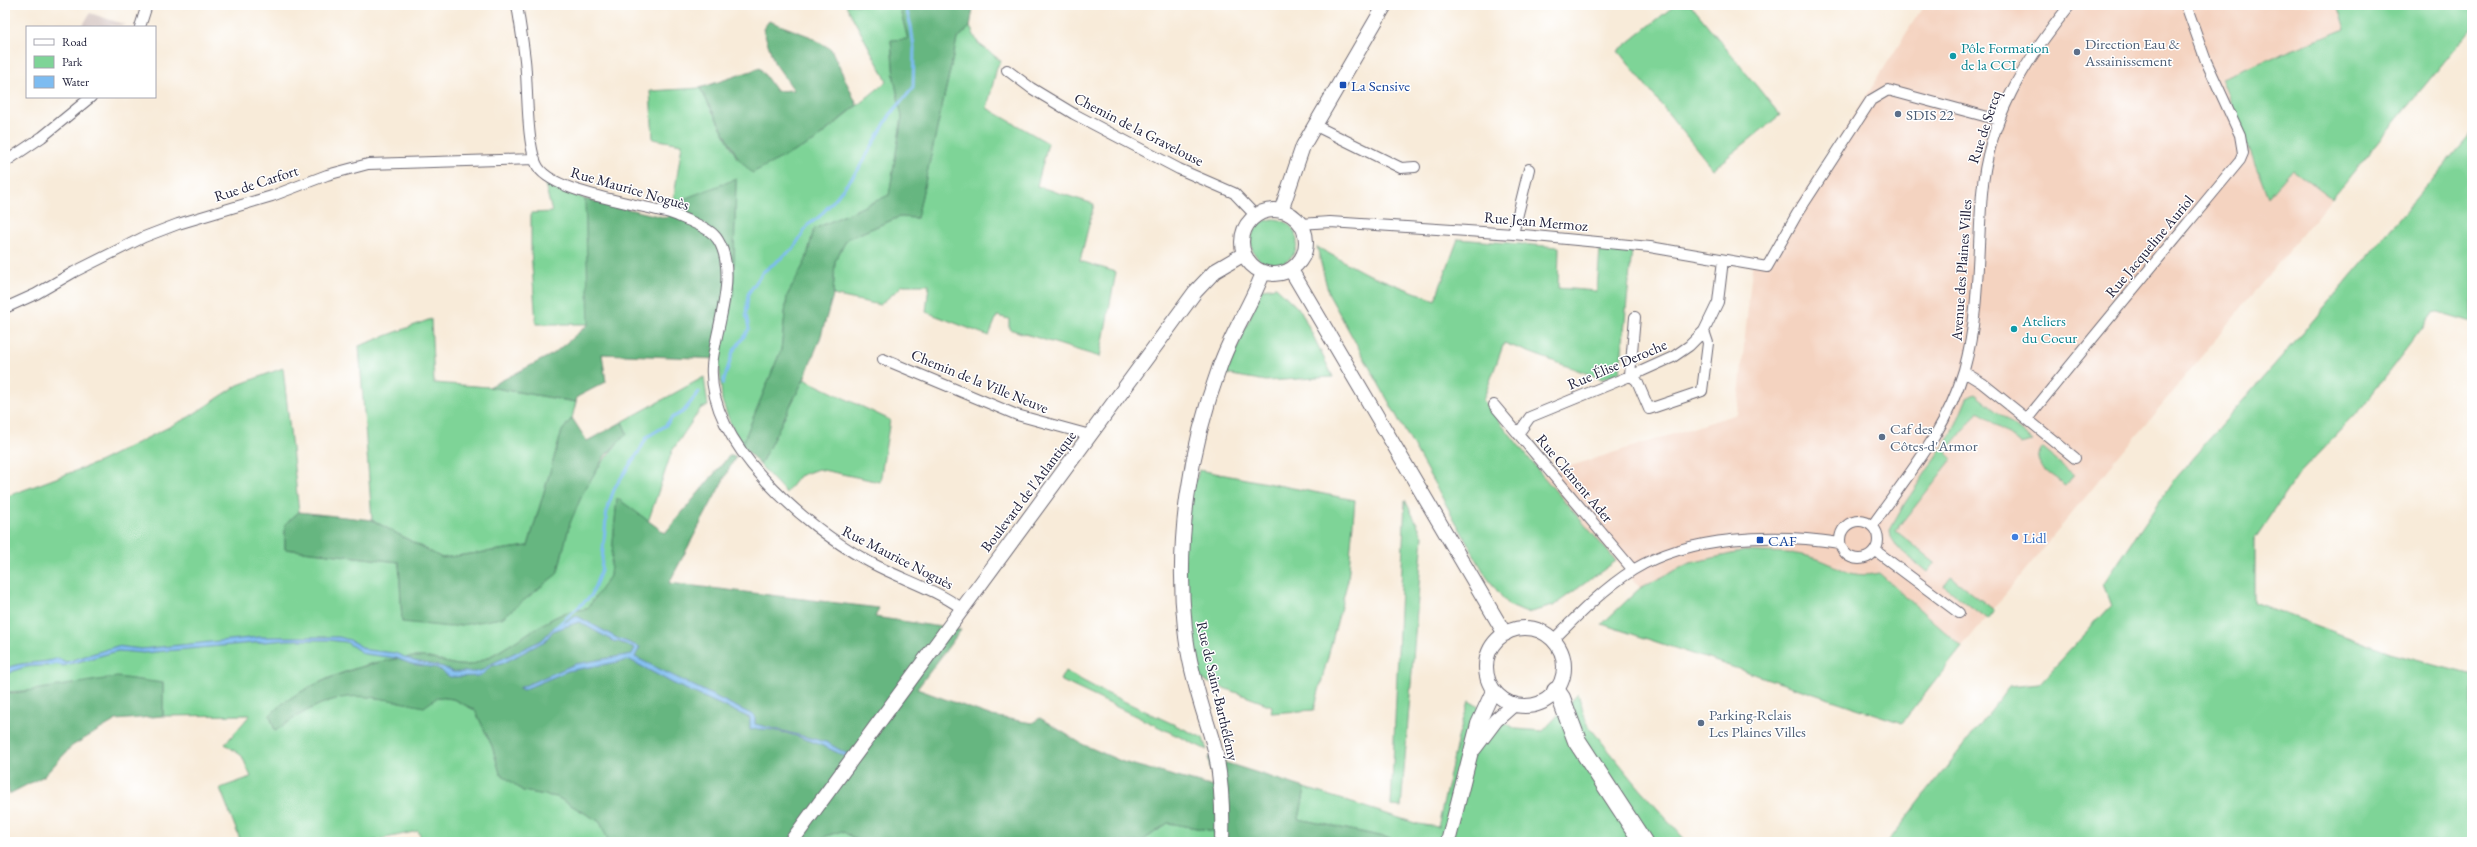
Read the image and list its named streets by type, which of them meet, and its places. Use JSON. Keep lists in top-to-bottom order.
{
  "streets": {
    "main road": ["Boulevard de l'Atlantique", "Rue de Saint-Barthélémy"],
    "street": [
      "Rue de Sercq",
      "Chemin de la Gravelouse",
      "Rue de Carfort",
      "Rue Maurice Noguès",
      "Rue Jean Mermoz",
      "Rue Jacqueline Auriol",
      "Avenue des Plaines Villes",
      "Rue Élise Deroche",
      "Chemin de la Ville Neuve",
      "Rue Clément Ader"
    ]
  },
  "crossings": [
    ["Rue de Sercq", "Rue Jean Mermoz"],
    ["Rue de Sercq", "Avenue des Plaines Villes"],
    ["Chemin de la Gravelouse", "Rue Jean Mermoz"],
    ["Chemin de la Gravelouse", "Boulevard de l'Atlantique"],
    ["Chemin de la Gravelouse", "Rue de Saint-Barthélémy"],
    ["Rue de Carfort", "Rue Maurice Noguès"],
    ["Rue Maurice Noguès", "Boulevard de l'Atlantique"],
    ["Rue Jean Mermoz", "Rue Élise Deroche"],
    ["Rue Jean Mermoz", "Boulevard de l'Atlantique"],
    ["Rue Jean Mermoz", "Rue de Saint-Barthélémy"],
    ["Rue Élise Deroche", "Rue Clément Ader"],
    ["Chemin de la Ville Neuve", "Boulevard de l'Atlantique"],
    ["Boulevard de l'Atlantique", "Rue de Saint-Barthélémy"]
  ],
  "places": {
    "other": [
      "Direction Eau & Assainissement",
      "Pôle Formation de la CCI",
      "SDIS 22",
      "Ateliers du Coeur",
      "Caf des Côtes-d'Armor",
      "Lidl",
      "Parking-Relais Les Plaines Villes"
    ],
    "transit": ["La Sensive", "CAF"]
  },
  "legend": ["Road", "Park", "Water"]
}
